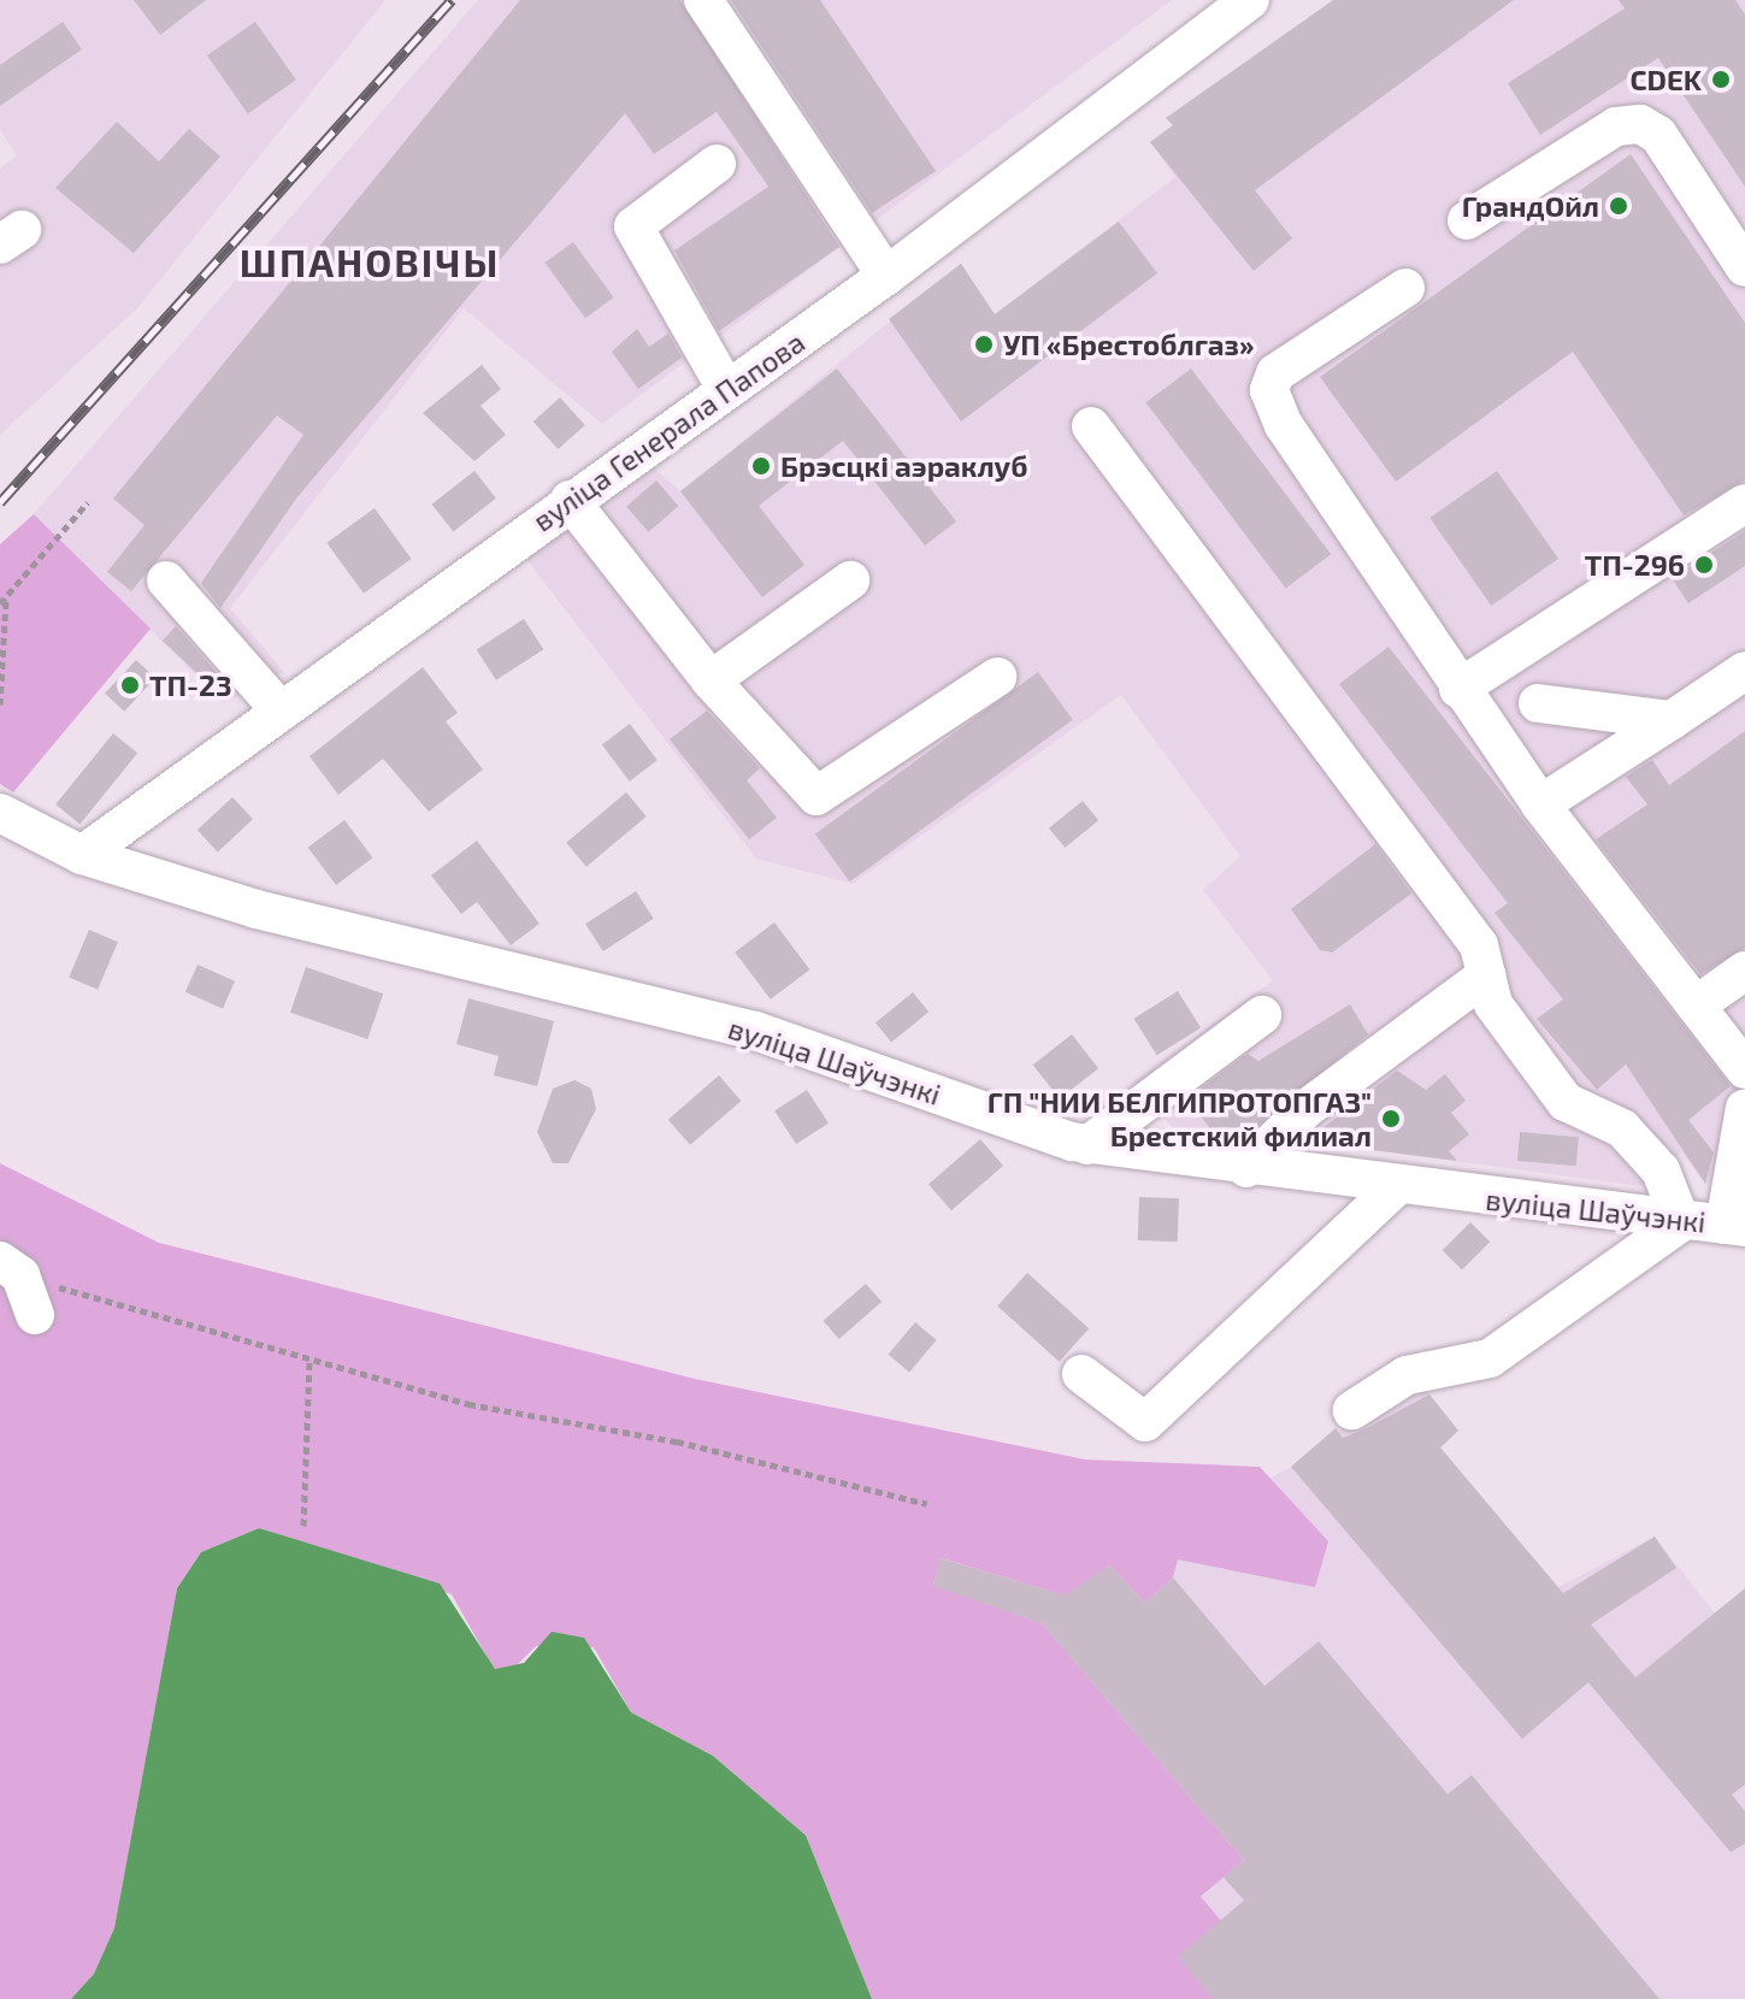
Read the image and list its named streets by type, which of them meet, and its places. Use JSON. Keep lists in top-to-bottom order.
{
  "streets": {
    "street": ["вуліца Генерала Папова", "вуліца Шаўчэнкі"]
  },
  "crossings": [
    ["вуліца Генерала Папова", "вуліца Шаўчэнкі"]
  ],
  "districts": ["ШПАНОВІЧЫ"],
  "places": [
    "CDEK",
    "ГрандОйл",
    "УП «Брестоблгаз»",
    "Брэсцкі аэраклуб",
    "ТП-296",
    "ТП-23",
    "ГП \"НИИ БЕЛГИПРОТОПГАЗ\" Брестский филиал"
  ]
}
